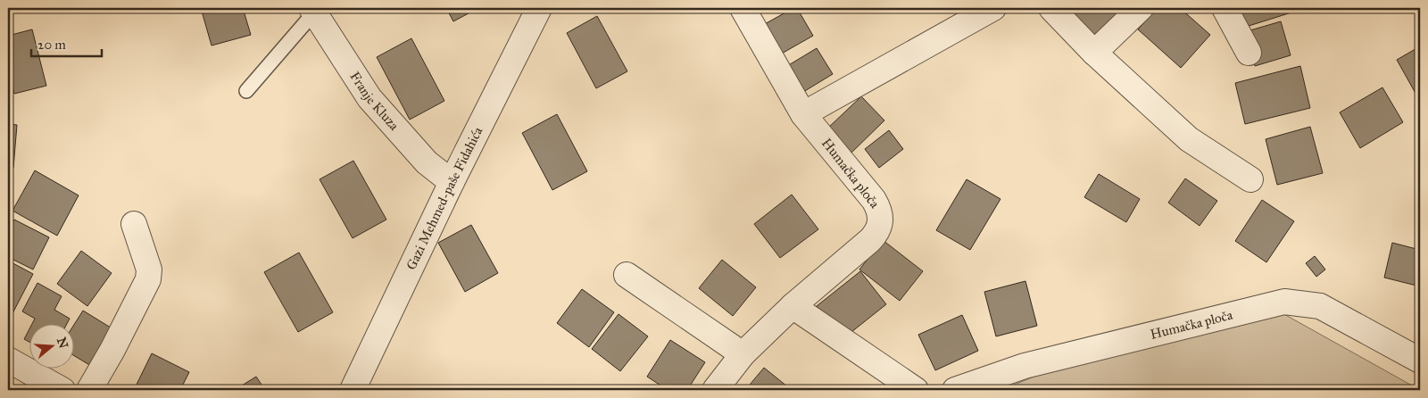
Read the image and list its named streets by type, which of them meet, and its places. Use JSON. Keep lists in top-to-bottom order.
{
  "streets": {
    "street": ["Franje Kluza", "Humačka ploča", "Gazi Mehmed-paše Fidahića"]
  },
  "crossings": [
    ["Franje Kluza", "Gazi Mehmed-paše Fidahića"]
  ],
  "scale_bar": "20 m",
  "north": "right"
}
